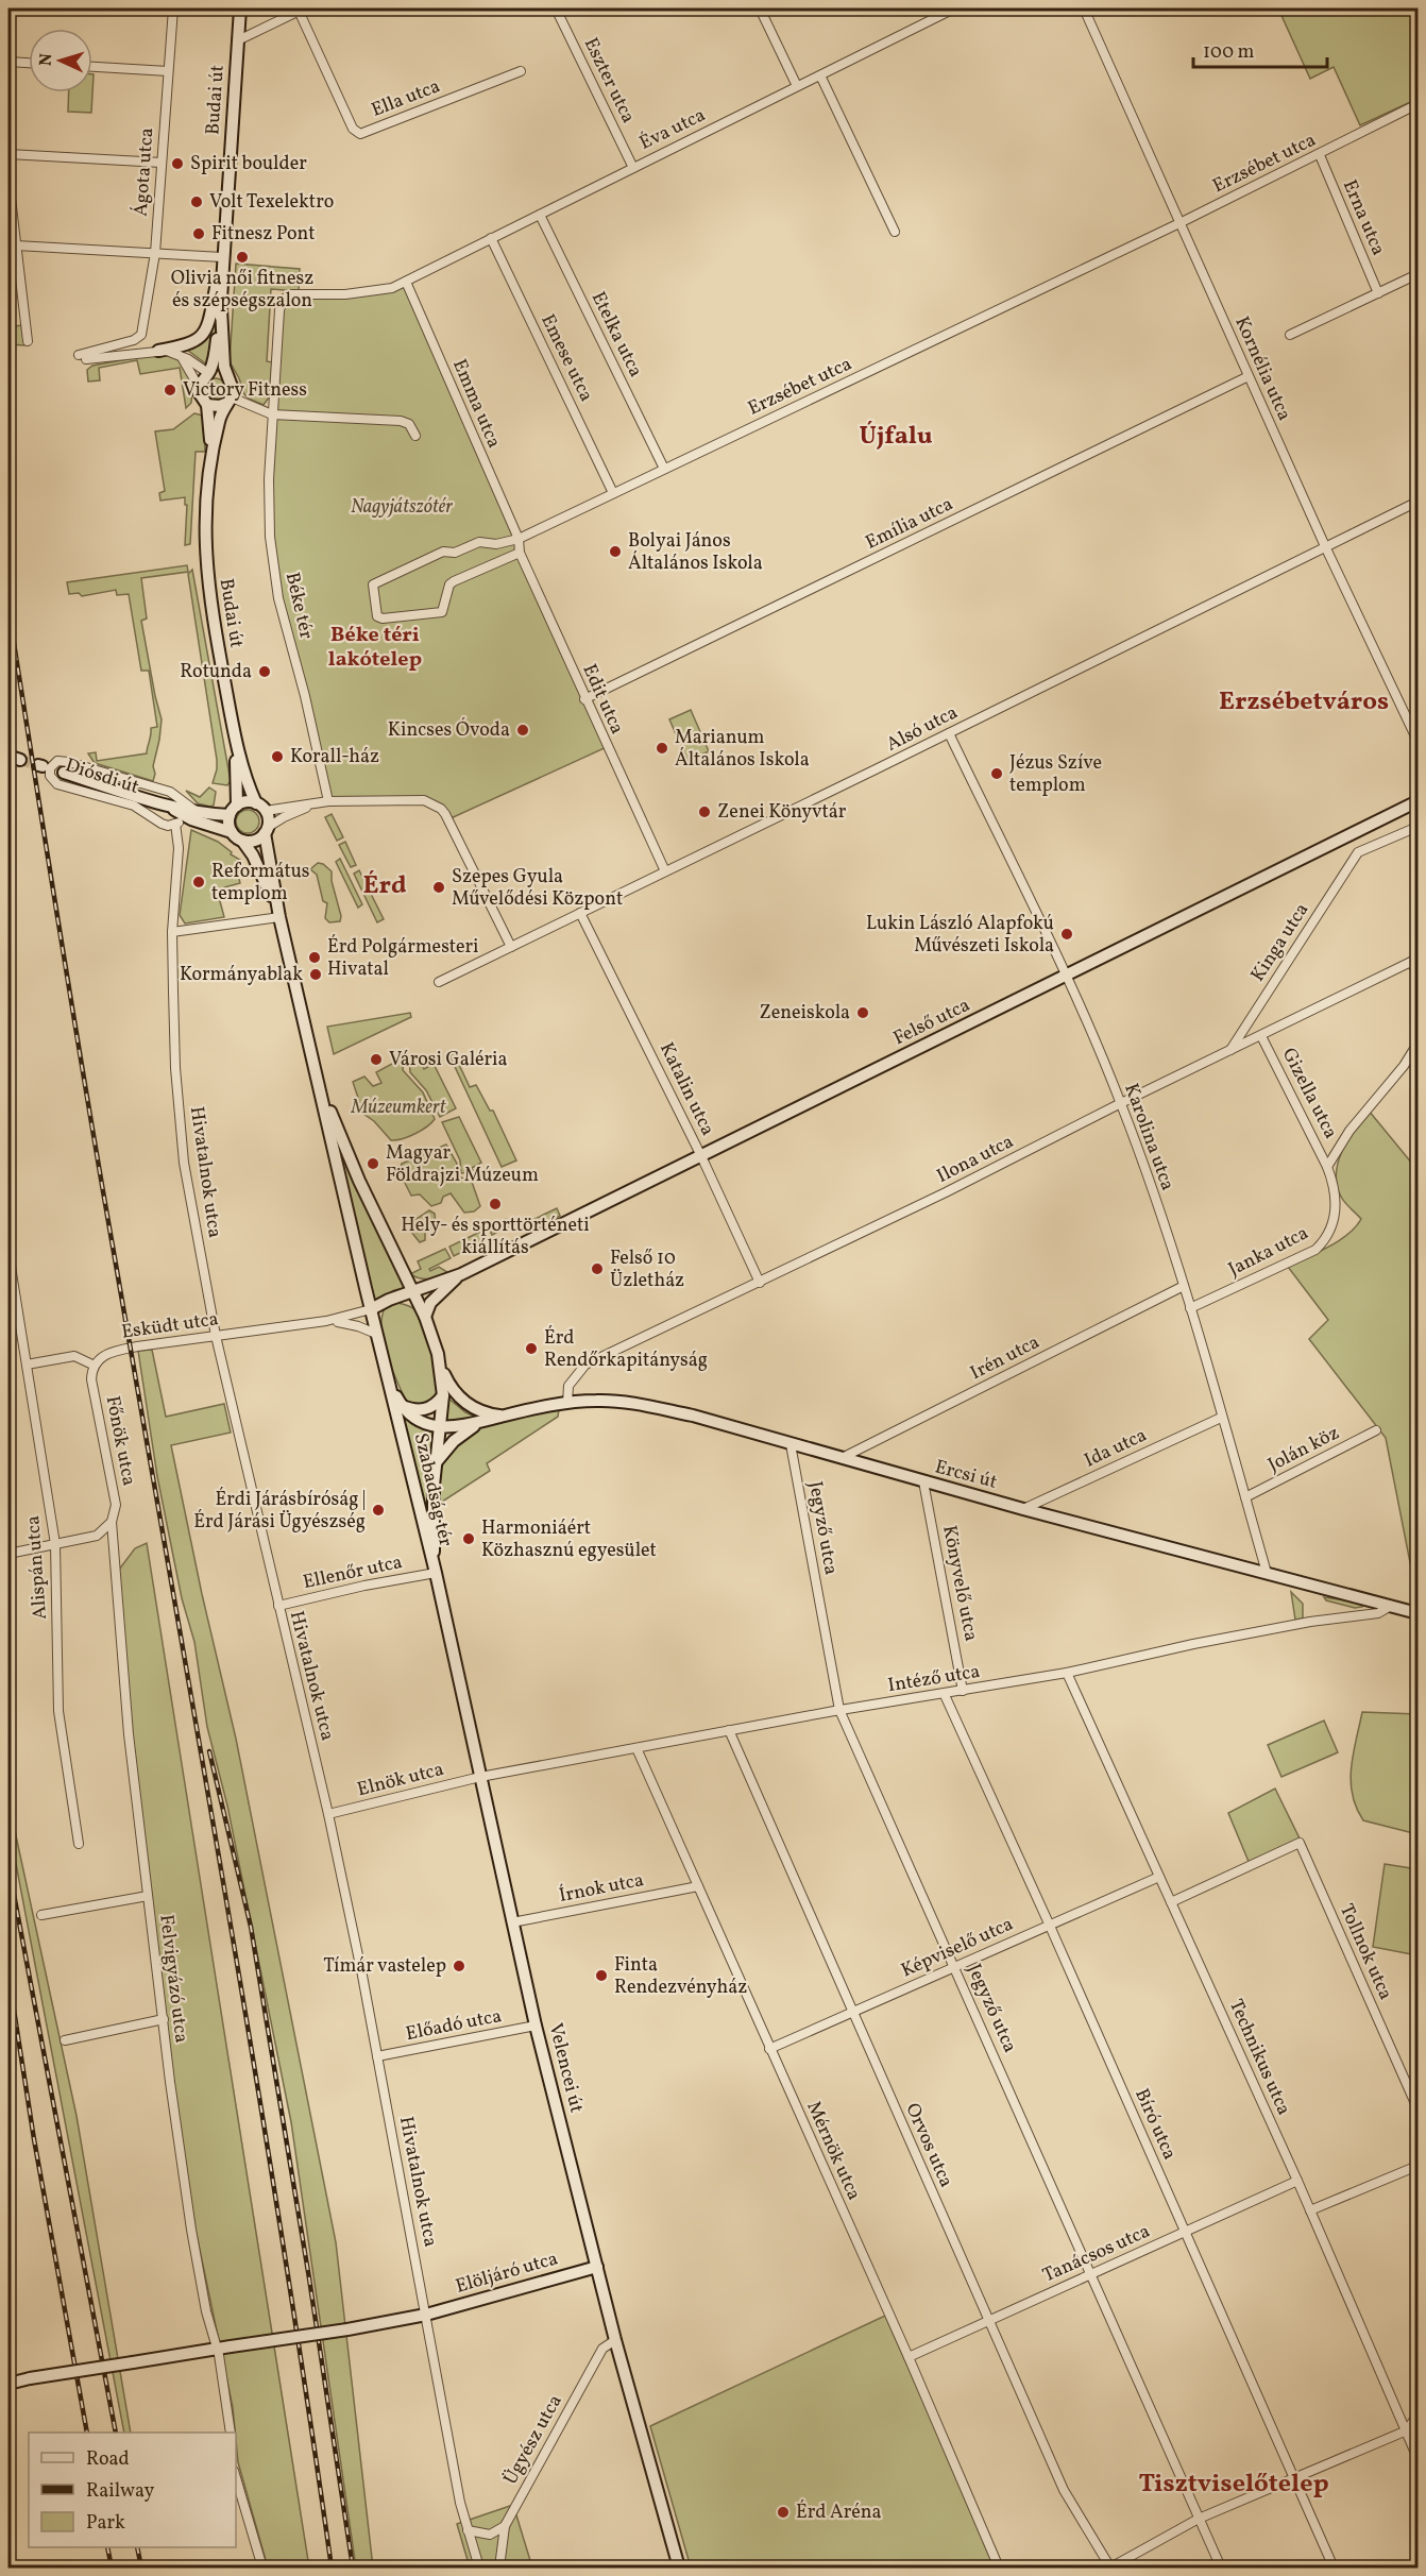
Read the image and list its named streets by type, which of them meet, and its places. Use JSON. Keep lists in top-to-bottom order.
{
  "streets": {
    "main road": [
      "Budai út",
      "Diósdi út",
      "Felső utca",
      "Ercsi út",
      "Szabadság tér",
      "Velencei út",
      "Elöljáró utca"
    ],
    "street": [
      "Eszter utca",
      "Ella utca",
      "Éva utca",
      "Erzsébet utca",
      "Ágota utca",
      "Erna utca",
      "Etelka utca",
      "Emese utca",
      "Kornélia utca",
      "Emma utca",
      "Emília utca",
      "Béke tér",
      "Edit utca",
      "Alsó utca",
      "Kinga utca",
      "Katalin utca",
      "Gizella utca",
      "Karolina utca",
      "Ilona utca",
      "Hivatalnok utca",
      "Janka utca",
      "Esküdt utca",
      "Irén utca",
      "Főnök utca",
      "Ida utca",
      "Jolán köz",
      "Jegyző utca",
      "Alispán utca",
      "Ellenőr utca",
      "Könyvelő utca",
      "Intéző utca",
      "Elnök utca",
      "Írnok utca",
      "Képviselő utca",
      "Tollnok utca",
      "Felvigyázó utca",
      "Előadó utca",
      "Technikus utca",
      "Bíró utca",
      "Orvos utca",
      "Mérnök utca",
      "Tanácsos utca",
      "Ügyész utca"
    ]
  },
  "crossings": [
    ["Eszter utca", "Éva utca"],
    ["Budai út", "Diósdi út"],
    ["Éva utca", "Etelka utca"],
    ["Éva utca", "Emese utca"],
    ["Éva utca", "Emma utca"],
    ["Éva utca", "Béke tér"],
    ["Erzsébet utca", "Erna utca"],
    ["Erzsébet utca", "Etelka utca"],
    ["Erzsébet utca", "Emese utca"],
    ["Erzsébet utca", "Kornélia utca"],
    ["Erzsébet utca", "Emma utca"],
    ["Erzsébet utca", "Edit utca"],
    ["Kornélia utca", "Emília utca"],
    ["Kornélia utca", "Alsó utca"],
    ["Emma utca", "Béke tér"],
    ["Emma utca", "Edit utca"],
    ["Emília utca", "Edit utca"],
    ["Edit utca", "Alsó utca"],
    ["Alsó utca", "Katalin utca"],
    ["Alsó utca", "Karolina utca"],
    ["Diósdi út", "Hivatalnok utca"],
    ["Kinga utca", "Ilona utca"],
    ["Felső utca", "Katalin utca"],
    ["Felső utca", "Karolina utca"],
    ["Felső utca", "Szabadság tér"],
    ["Katalin utca", "Ilona utca"],
    ["Gizella utca", "Ilona utca"],
    ["Gizella utca", "Janka utca"],
    ["Karolina utca", "Ilona utca"],
    ["Karolina utca", "Janka utca"],
    ["Karolina utca", "Irén utca"],
    ["Karolina utca", "Ida utca"],
    ["Karolina utca", "Jolán köz"],
    ["Karolina utca", "Ercsi út"],
    ["Ilona utca", "Ercsi út"],
    ["Hivatalnok utca", "Esküdt utca"],
    ["Hivatalnok utca", "Ellenőr utca"],
    ["Hivatalnok utca", "Elnök utca"],
    ["Hivatalnok utca", "Előadó utca"],
    ["Hivatalnok utca", "Elöljáró utca"],
    ["Esküdt utca", "Főnök utca"],
    ["Esküdt utca", "Szabadság tér"],
    ["Irén utca", "Ercsi út"],
    ["Főnök utca", "Felvigyázó utca"],
    ["Ida utca", "Ercsi út"],
    ["Ercsi út", "Szabadság tér"],
    ["Ercsi út", "Jegyző utca"],
    ["Ercsi út", "Könyvelő utca"],
    ["Ercsi út", "Intéző utca"],
    ["Szabadság tér", "Ellenőr utca"],
    ["Szabadság tér", "Velencei út"],
    ["Jegyző utca", "Intéző utca"],
    ["Jegyző utca", "Képviselő utca"],
    ["Jegyző utca", "Tanácsos utca"],
    ["Ellenőr utca", "Velencei út"],
    ["Könyvelő utca", "Intéző utca"],
    ["Intéző utca", "Elnök utca"],
    ["Intéző utca", "Technikus utca"],
    ["Intéző utca", "Velencei út"],
    ["Intéző utca", "Bíró utca"],
    ["Intéző utca", "Orvos utca"],
    ["Intéző utca", "Mérnök utca"],
    ["Elnök utca", "Velencei út"],
    ["Írnok utca", "Velencei út"],
    ["Írnok utca", "Mérnök utca"],
    ["Képviselő utca", "Technikus utca"],
    ["Képviselő utca", "Bíró utca"],
    ["Képviselő utca", "Orvos utca"],
    ["Képviselő utca", "Mérnök utca"],
    ["Tollnok utca", "Technikus utca"],
    ["Felvigyázó utca", "Elöljáró utca"],
    ["Előadó utca", "Velencei út"],
    ["Technikus utca", "Tanácsos utca"],
    ["Velencei út", "Elöljáró utca"],
    ["Velencei út", "Ügyész utca"],
    ["Bíró utca", "Tanácsos utca"],
    ["Orvos utca", "Tanácsos utca"],
    ["Mérnök utca", "Tanácsos utca"]
  ],
  "districts": [
    "Újfalu",
    "Béke téri lakótelep",
    "Erzsébetváros",
    "Érd",
    "Tisztviselőtelep"
  ],
  "parks": ["Nagyjátszótér", "Múzeumkert"],
  "places": [
    "Spirit boulder",
    "Volt Texelektro",
    "Fitnesz Pont",
    "Olivia női fitnesz és szépségszalon",
    "Victory Fitness",
    "Bolyai János Általános Iskola",
    "Rotunda",
    "Kincses Óvoda",
    "Marianum Általános Iskola",
    "Korall-ház",
    "Jézus Szíve templom",
    "Zenei Könyvtár",
    "Református templom",
    "Szepes Gyula Művelődési Központ",
    "Lukin László Alapfokú Művészeti Iskola",
    "Érd Polgármesteri Hivatal",
    "Kormányablak",
    "Zeneiskola",
    "Városi Galéria",
    "Magyar Földrajzi Múzeum",
    "Hely- és sporttörténeti kiállítás",
    "Felső 10 Üzletház",
    "Érd Rendőrkapitányság",
    "Érdi Járásbíróság | Érd Járási Ügyészség",
    "Harmoniáért Közhasznú egyesület",
    "Tímár vastelep",
    "Finta Rendezvényház",
    "Érd Aréna"
  ],
  "legend": ["Road", "Railway", "Park"],
  "scale_bar": "100 m",
  "north": "left"
}
